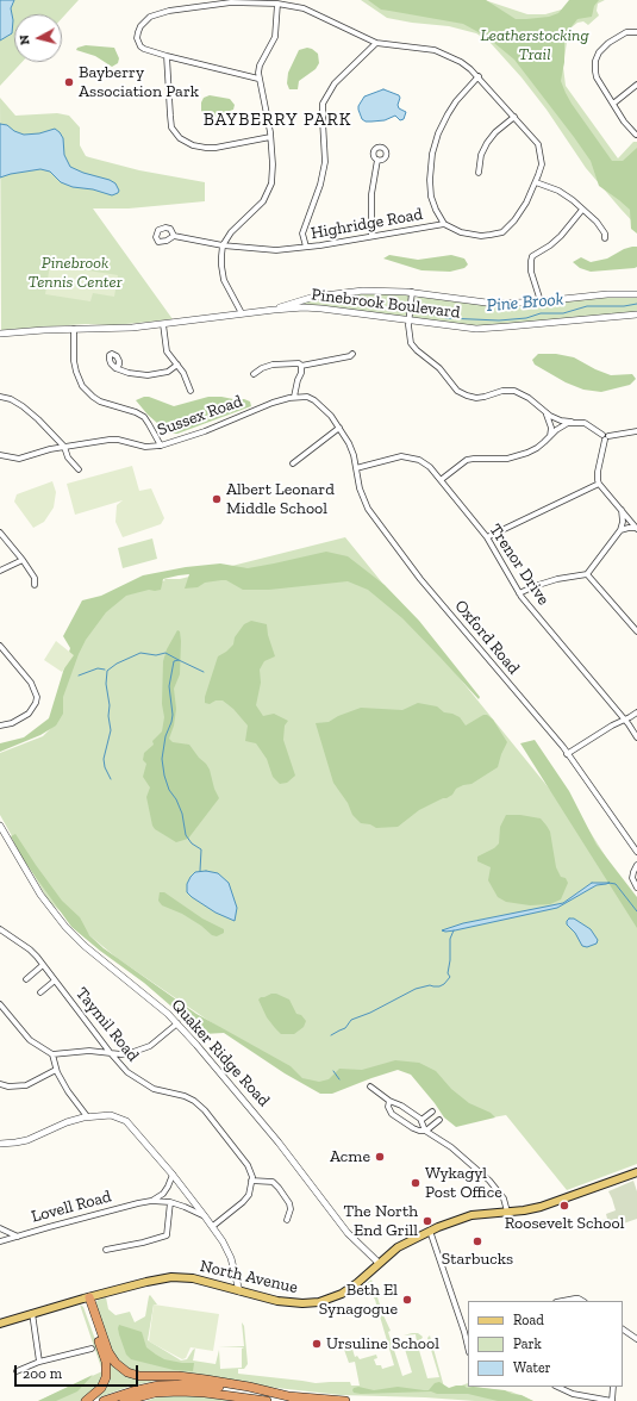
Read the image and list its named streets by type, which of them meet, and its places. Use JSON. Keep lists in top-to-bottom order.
{
  "streets": {
    "main road": ["North Avenue"],
    "street": [
      "Highridge Road",
      "Pinebrook Boulevard",
      "Sussex Road",
      "Trenor Drive",
      "Oxford Road",
      "Taymil Road",
      "Quaker Ridge Road",
      "Lovell Road"
    ]
  },
  "crossings": [
    ["Sussex Road", "Oxford Road"],
    ["Trenor Drive", "Oxford Road"],
    ["Quaker Ridge Road", "North Avenue"]
  ],
  "districts": ["BAYBERRY PARK"],
  "water": ["Pine Brook"],
  "parks": ["Leatherstocking Trail", "Pinebrook Tennis Center"],
  "places": [
    "Bayberry Association Park",
    "Albert Leonard Middle School",
    "Acme",
    "Wykagyl Post Office",
    "Roosevelt School",
    "The North End Grill",
    "Starbucks",
    "Beth El Synagogue",
    "Ursuline School"
  ],
  "legend": ["Road", "Park", "Water"],
  "scale_bar": "200 m",
  "north": "left"
}
